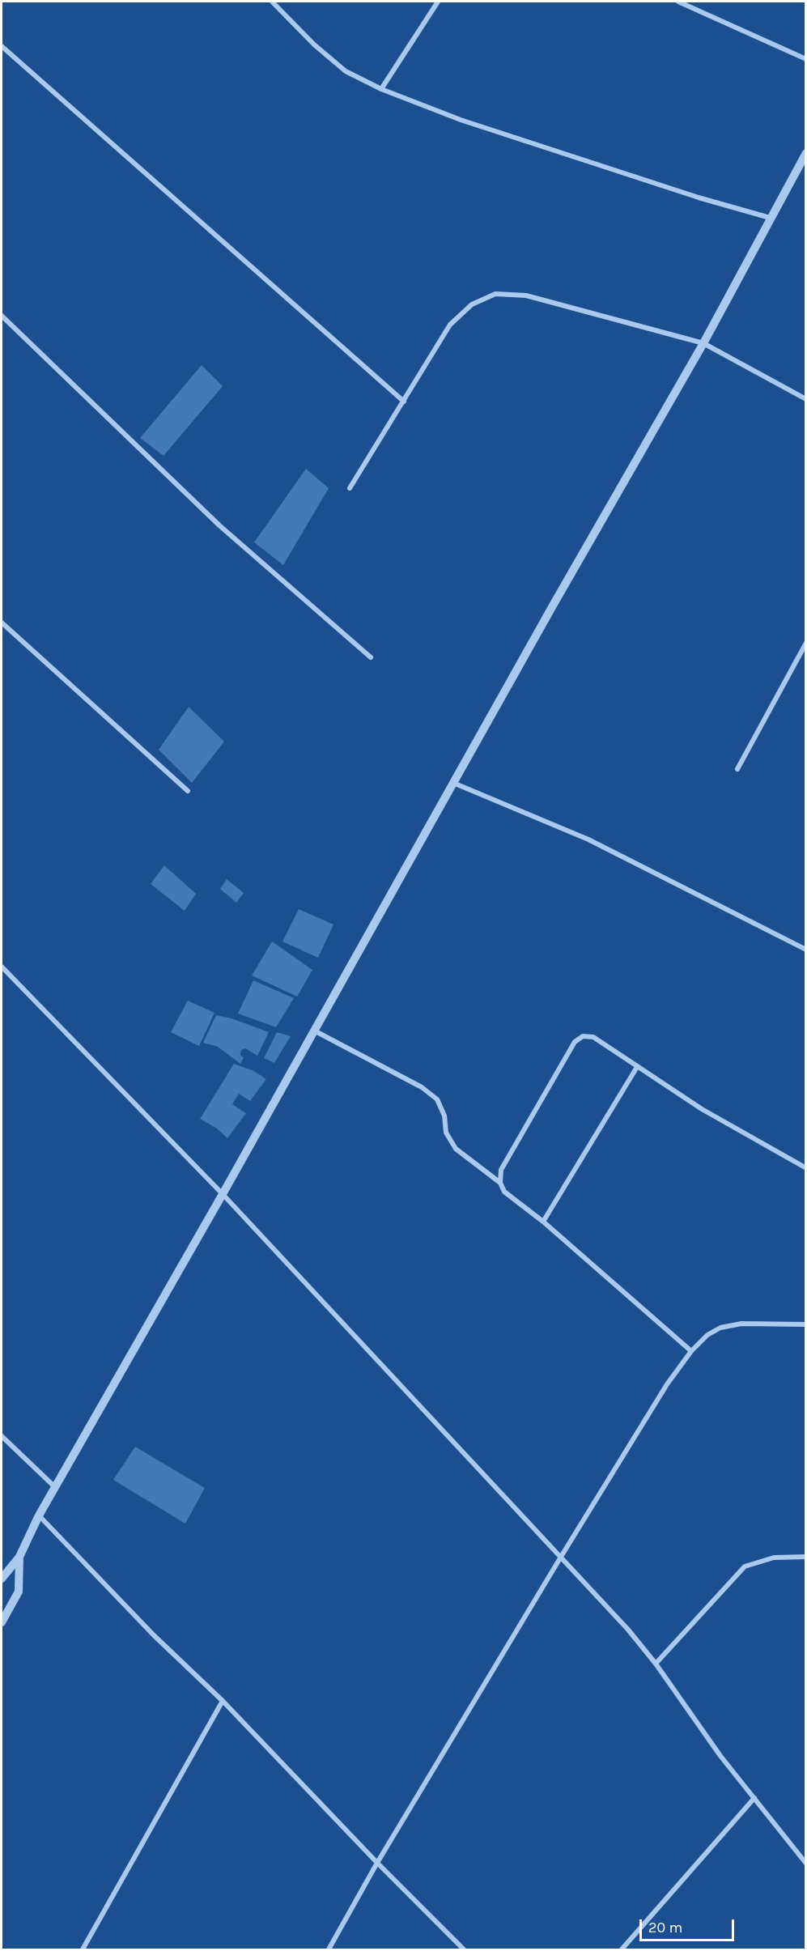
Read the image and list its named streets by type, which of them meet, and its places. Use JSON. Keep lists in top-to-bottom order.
{
  "scale_bar": "20 m"
}
